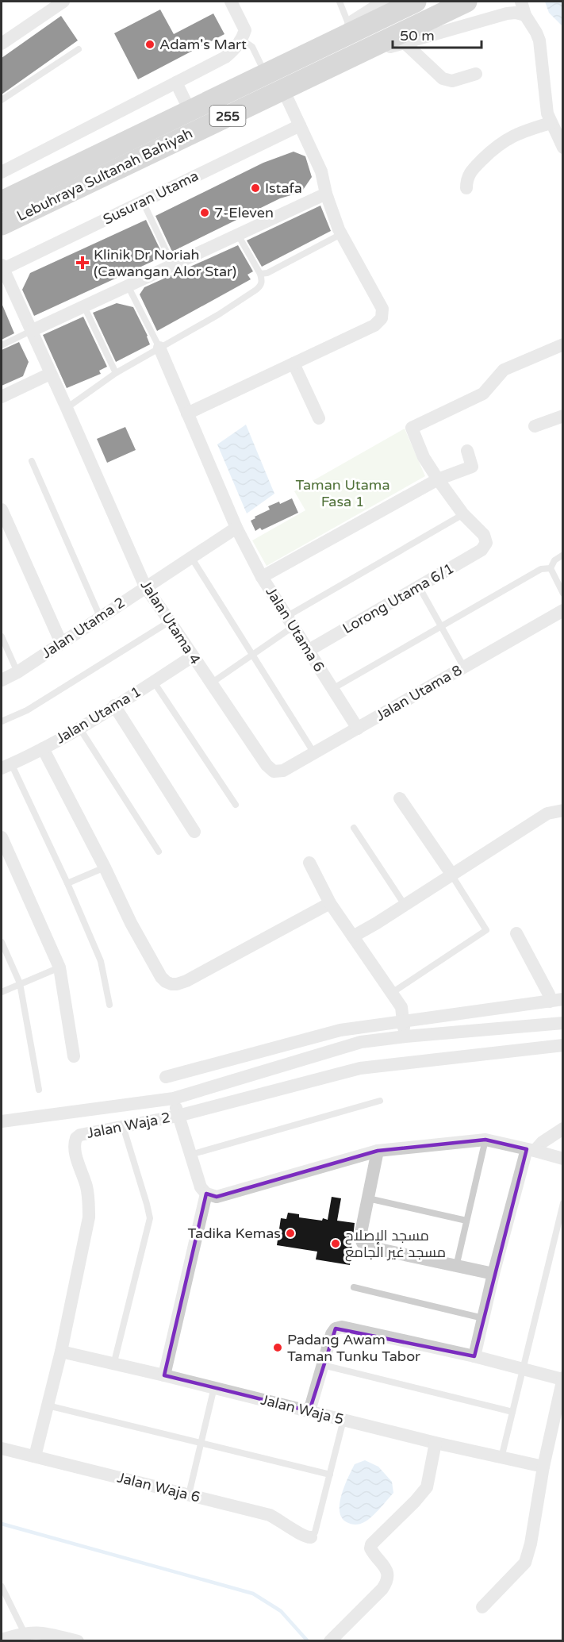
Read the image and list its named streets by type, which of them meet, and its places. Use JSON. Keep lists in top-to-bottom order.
{
  "streets": {
    "main road": ["255", "Lebuhraya Sultanah Bahiyah"],
    "street": [
      "Susuran Utama",
      "Lorong Utama 6/1",
      "Jalan Utama 4",
      "Jalan Utama 2",
      "Jalan Utama 6",
      "Jalan Utama 8",
      "Jalan Utama 1",
      "Jalan Waja 2",
      "Jalan Waja 5",
      "Jalan Waja 6"
    ]
  },
  "crossings": [
    ["Susuran Utama", "Jalan Utama 4"],
    ["Lorong Utama 6/1", "Jalan Utama 6"],
    ["Jalan Utama 4", "Jalan Utama 2"],
    ["Jalan Utama 4", "Jalan Utama 8"],
    ["Jalan Utama 4", "Jalan Utama 1"],
    ["Jalan Utama 2", "Jalan Utama 6"],
    ["Jalan Utama 6", "Jalan Utama 8"],
    ["Jalan Waja 2", "Jalan Waja 5"],
    ["Jalan Waja 2", "Jalan Waja 6"]
  ],
  "parks": ["Taman Utama Fasa 1"],
  "places": {
    "other": [
      "Adam's Mart",
      "Istafa",
      "7-Eleven",
      "Tadika Kemas",
      "مسجد الإصلاح مسجد غير الجامع",
      "Padang Awam Taman Tunku Tabor"
    ],
    "health": ["Klinik Dr Noriah (Cawangan Alor Star)"]
  },
  "scale_bar": "50 m"
}
